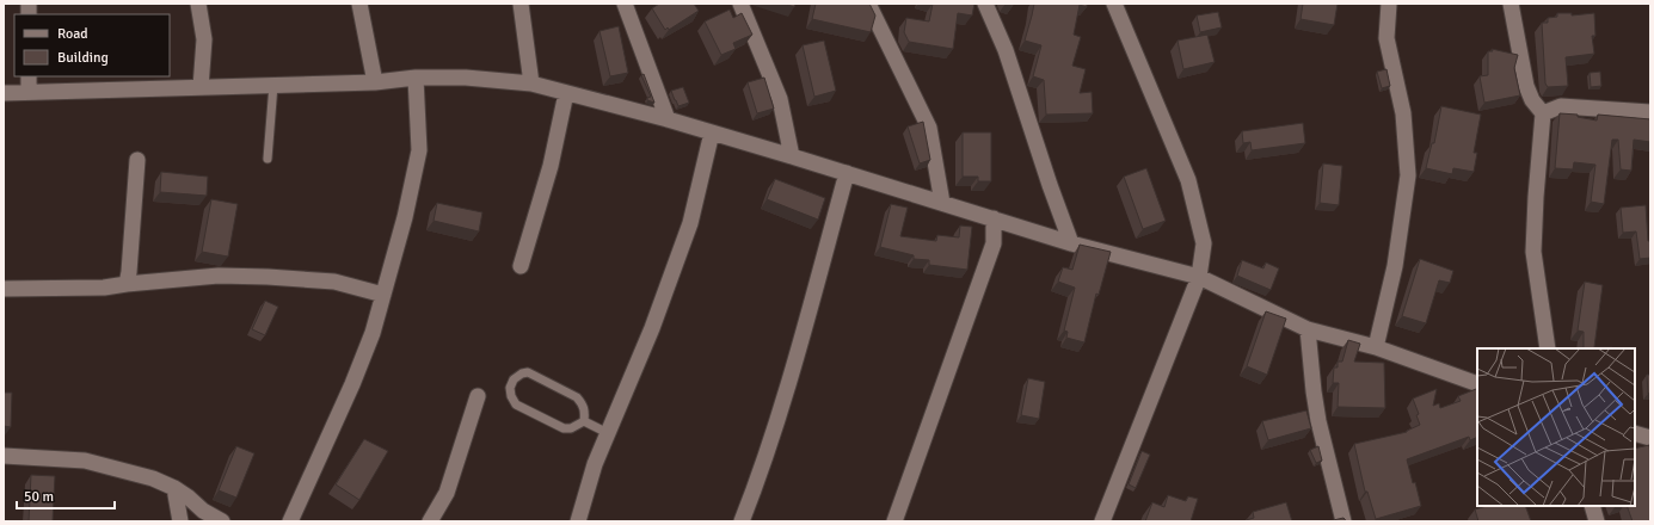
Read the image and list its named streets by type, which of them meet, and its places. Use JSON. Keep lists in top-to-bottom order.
{
  "legend": ["Road", "Building"],
  "scale_bar": "50 m"
}
